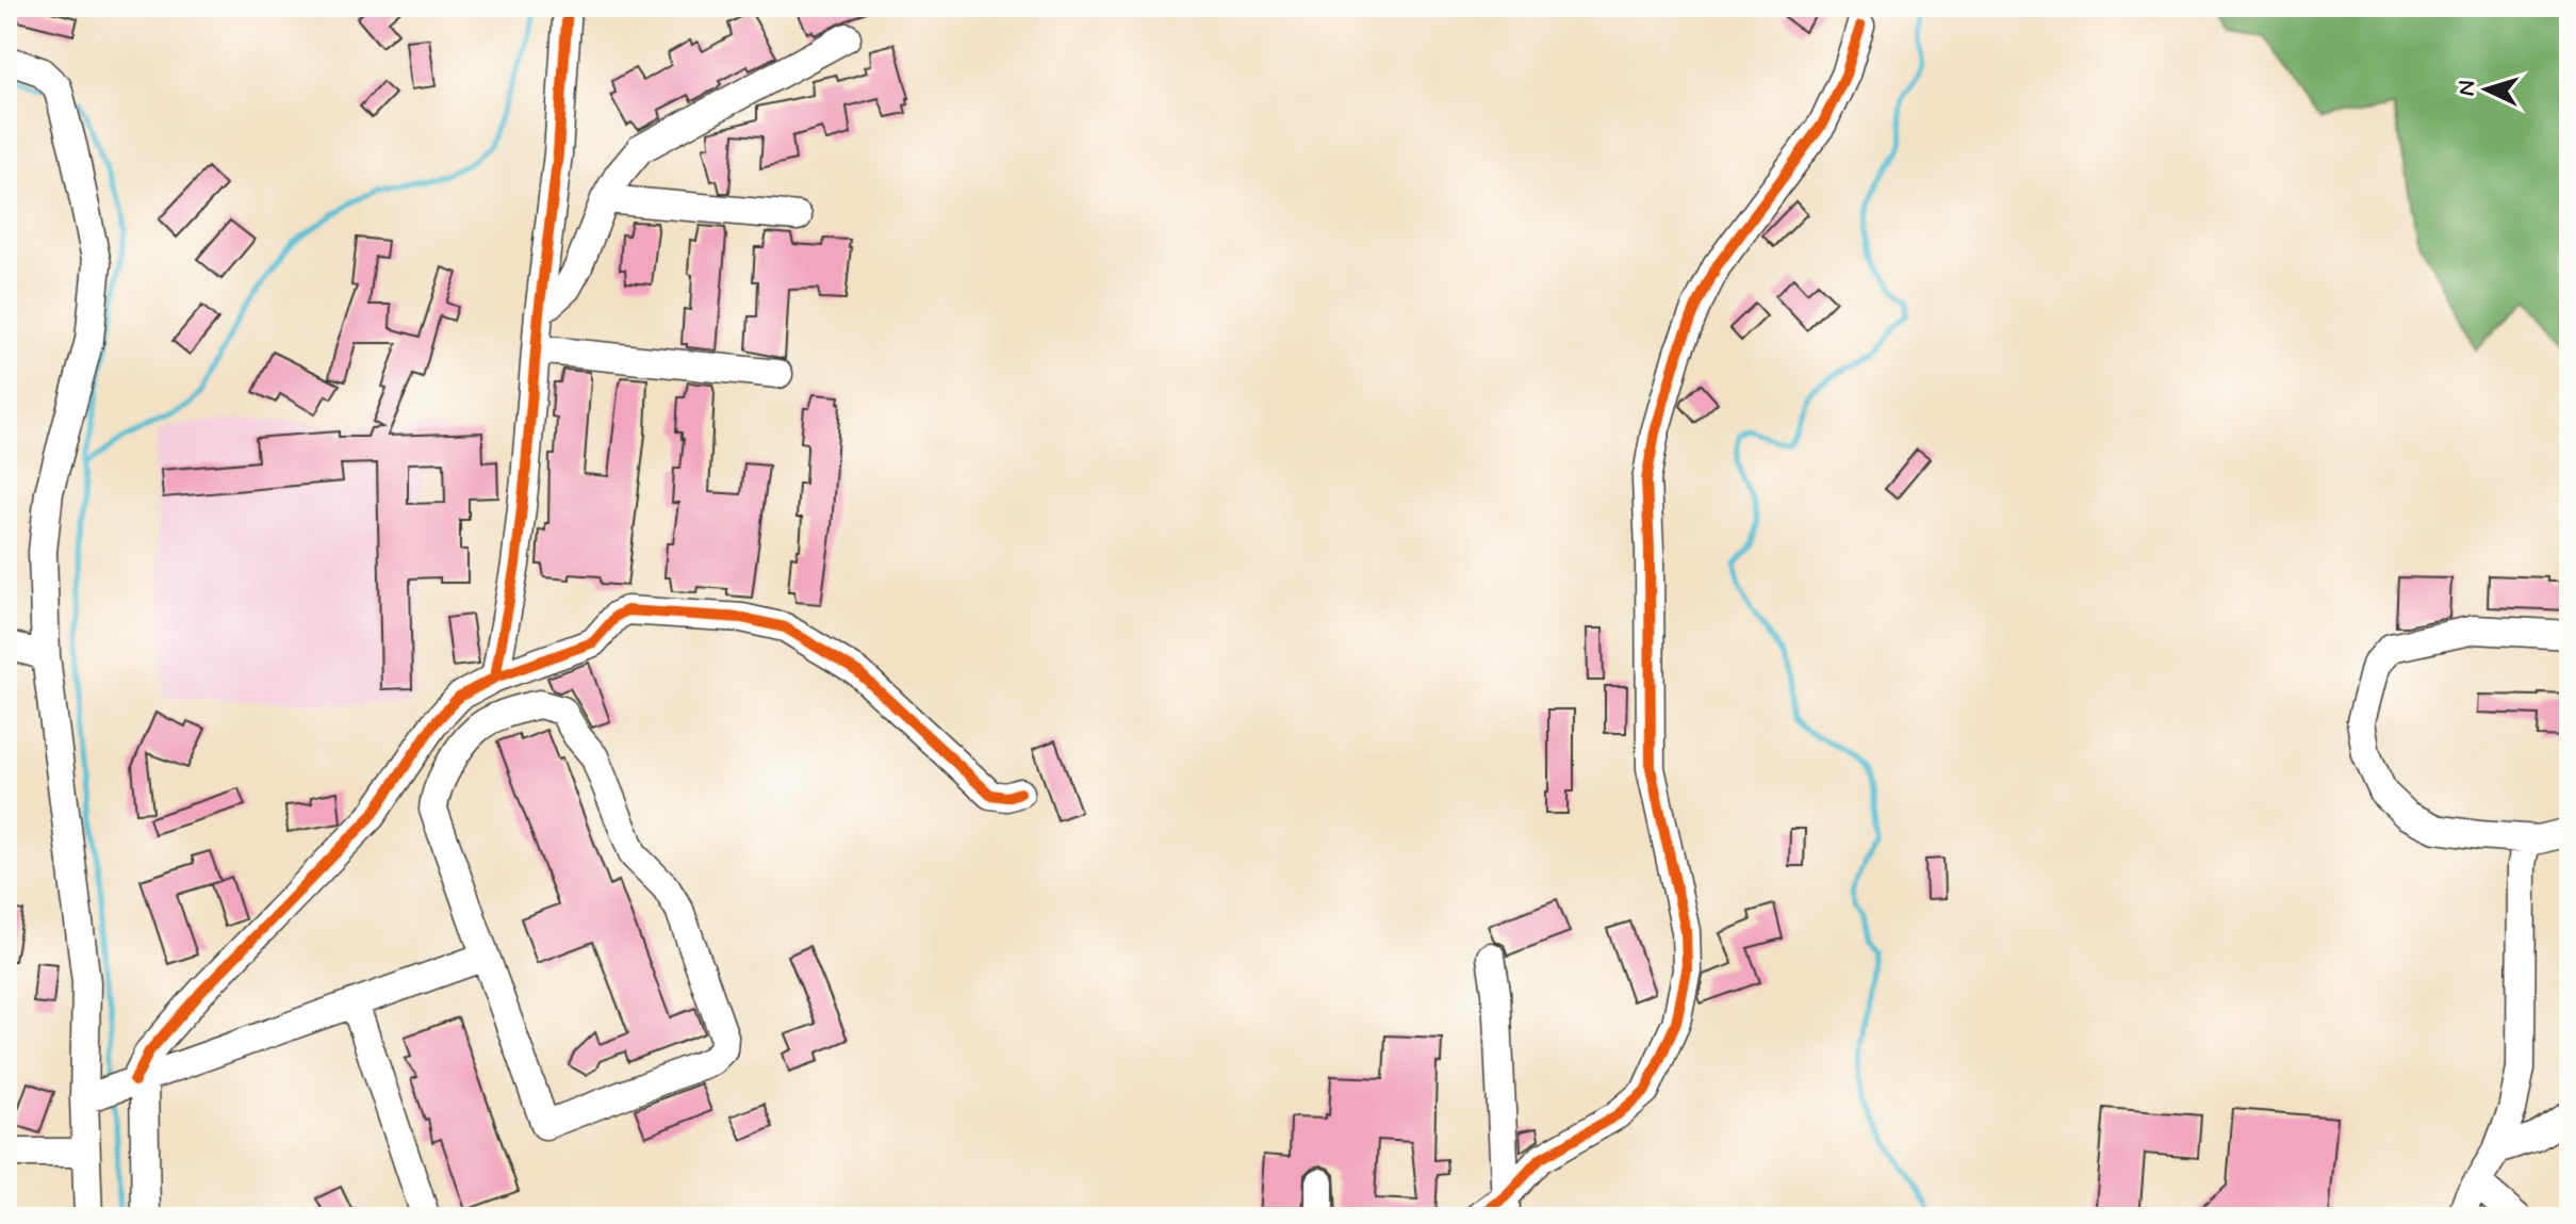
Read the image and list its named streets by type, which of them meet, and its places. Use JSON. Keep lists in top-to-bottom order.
{
  "north": "left"
}
